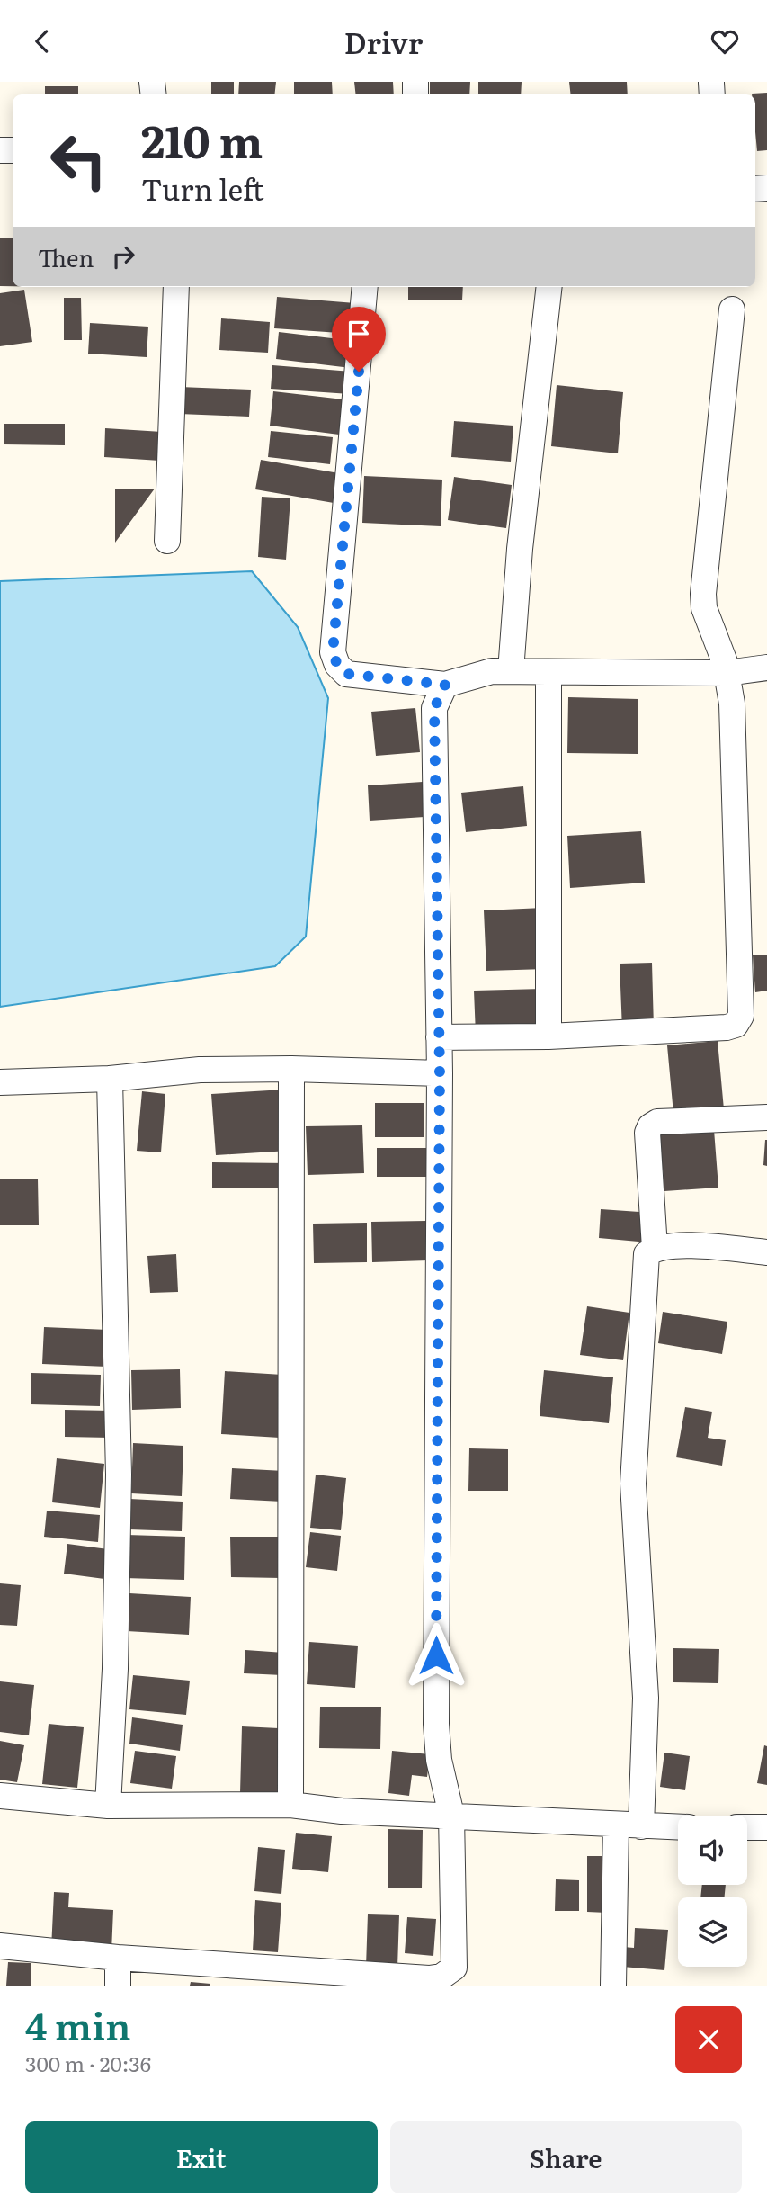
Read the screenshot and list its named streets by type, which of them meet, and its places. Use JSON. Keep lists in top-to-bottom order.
{
  "page": {
    "header": "Drivr",
    "turn": ["210 m", "Turn left"],
    "then": "Then",
    "heading": ["4 min", "300 m · 20:36"],
    "buttons": ["Exit", "Share"]
  }
}
